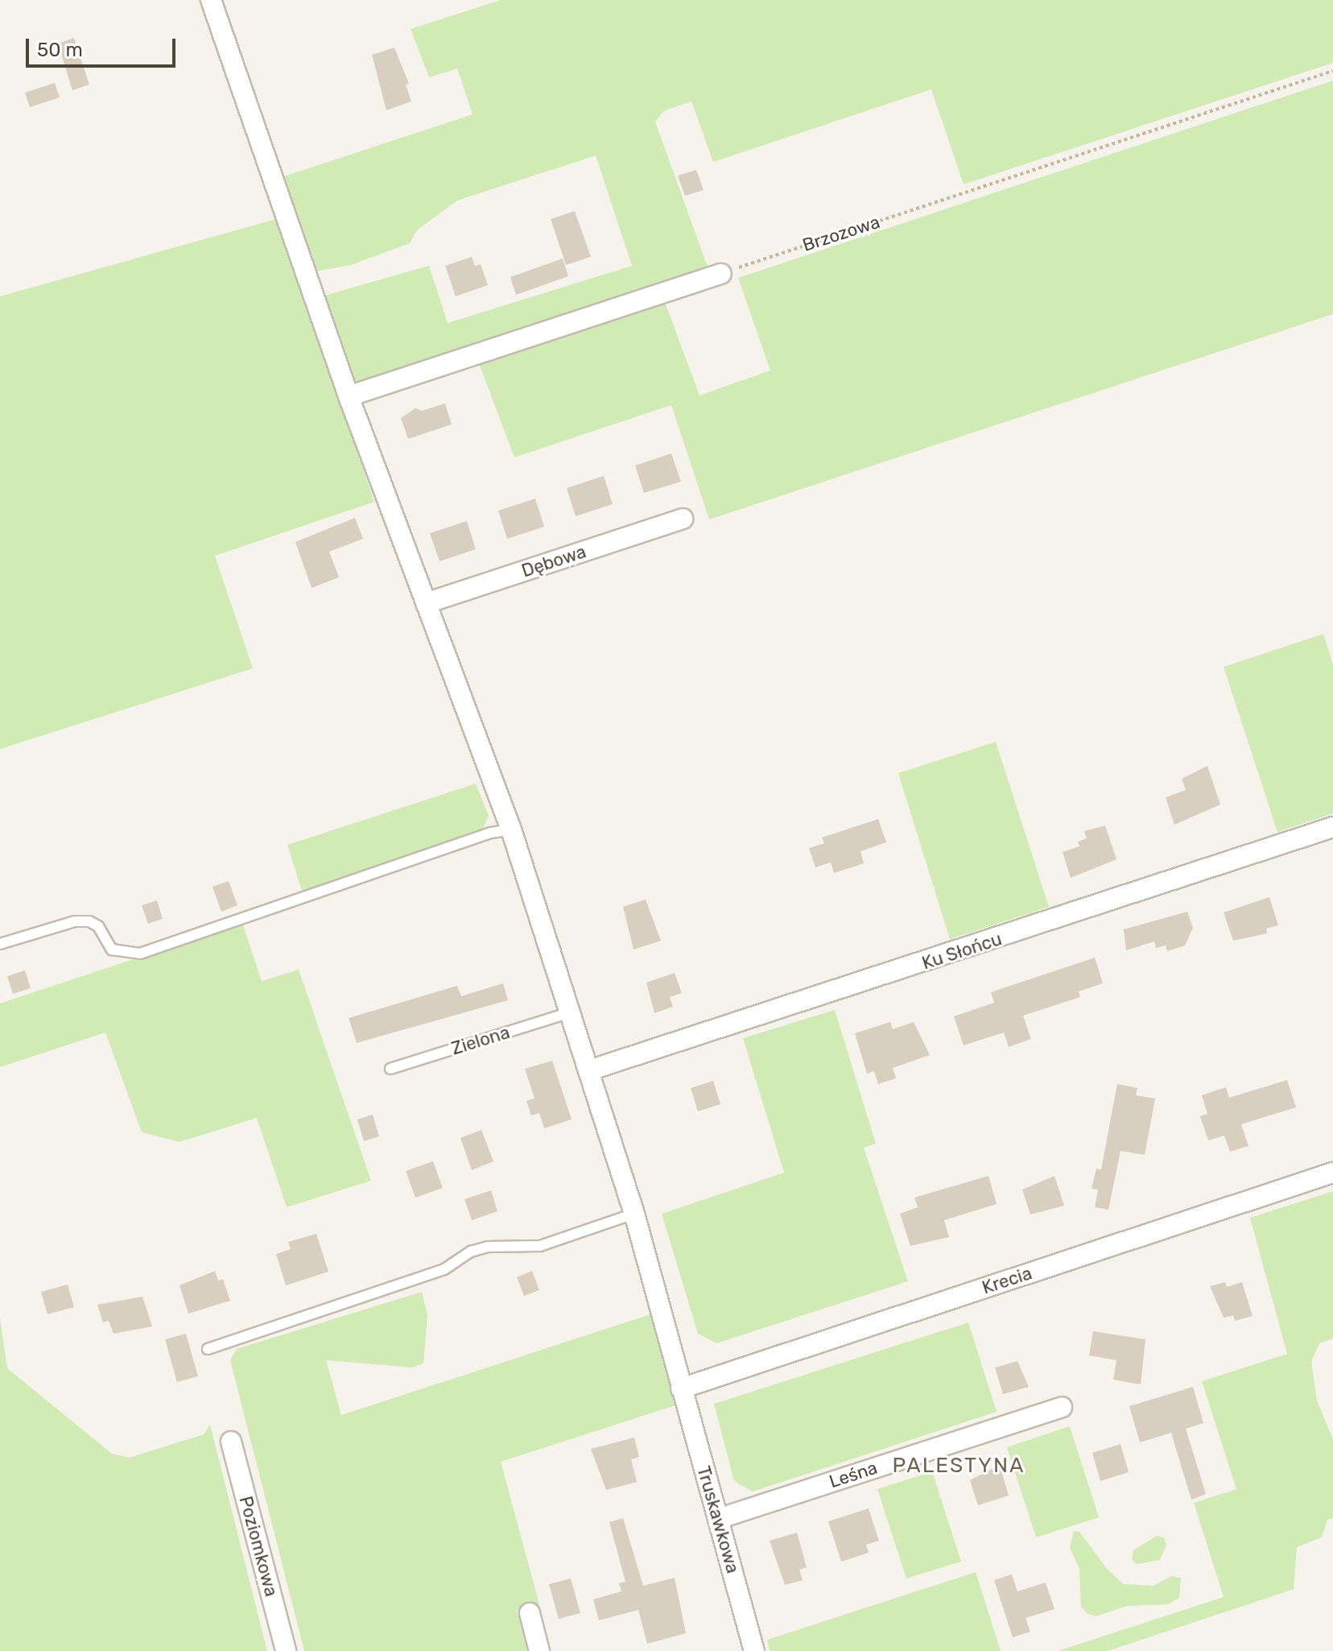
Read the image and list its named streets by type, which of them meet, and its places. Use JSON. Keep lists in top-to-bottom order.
{
  "streets": {
    "street": [
      "Dębowa",
      "Ku Słońcu",
      "Krecia",
      "Leśna",
      "Truskawkowa",
      "Poziomkowa"
    ],
    "lane": ["Zielona"],
    "path": ["Brzozowa"]
  },
  "crossings": [
    ["Dębowa", "Truskawkowa"],
    ["Ku Słońcu", "Truskawkowa"],
    ["Zielona", "Truskawkowa"],
    ["Krecia", "Truskawkowa"],
    ["Leśna", "Truskawkowa"]
  ],
  "districts": ["PALESTYNA"],
  "scale_bar": "50 m"
}
